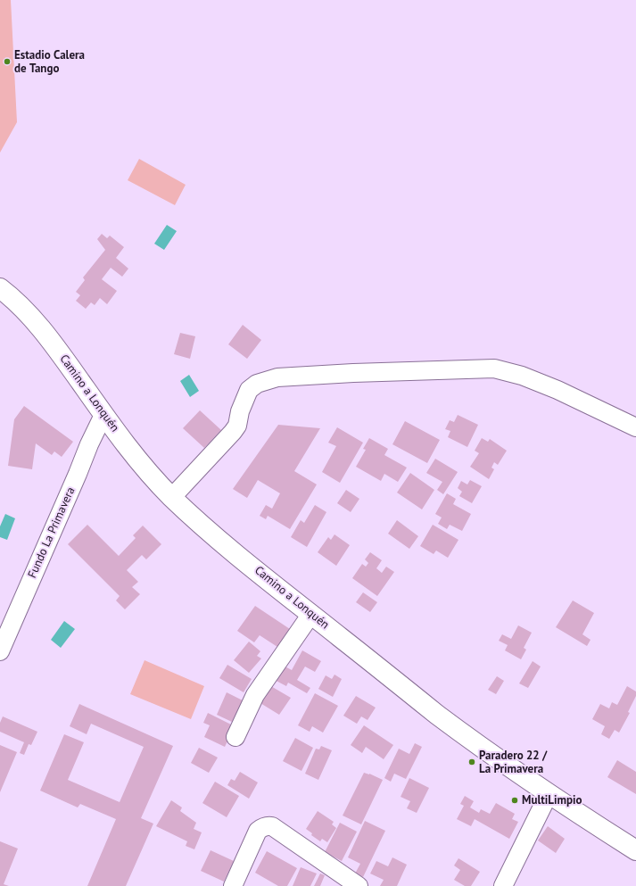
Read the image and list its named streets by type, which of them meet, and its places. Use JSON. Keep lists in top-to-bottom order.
{
  "streets": {
    "main road": ["Camino a Lonquén"],
    "street": ["Fundo La Primavera"]
  },
  "crossings": [
    ["Camino a Lonquén", "Fundo La Primavera"]
  ],
  "places": ["Estadio Calera de Tango", "Paradero 22 / La Primavera", "MultiLimpio"]
}
